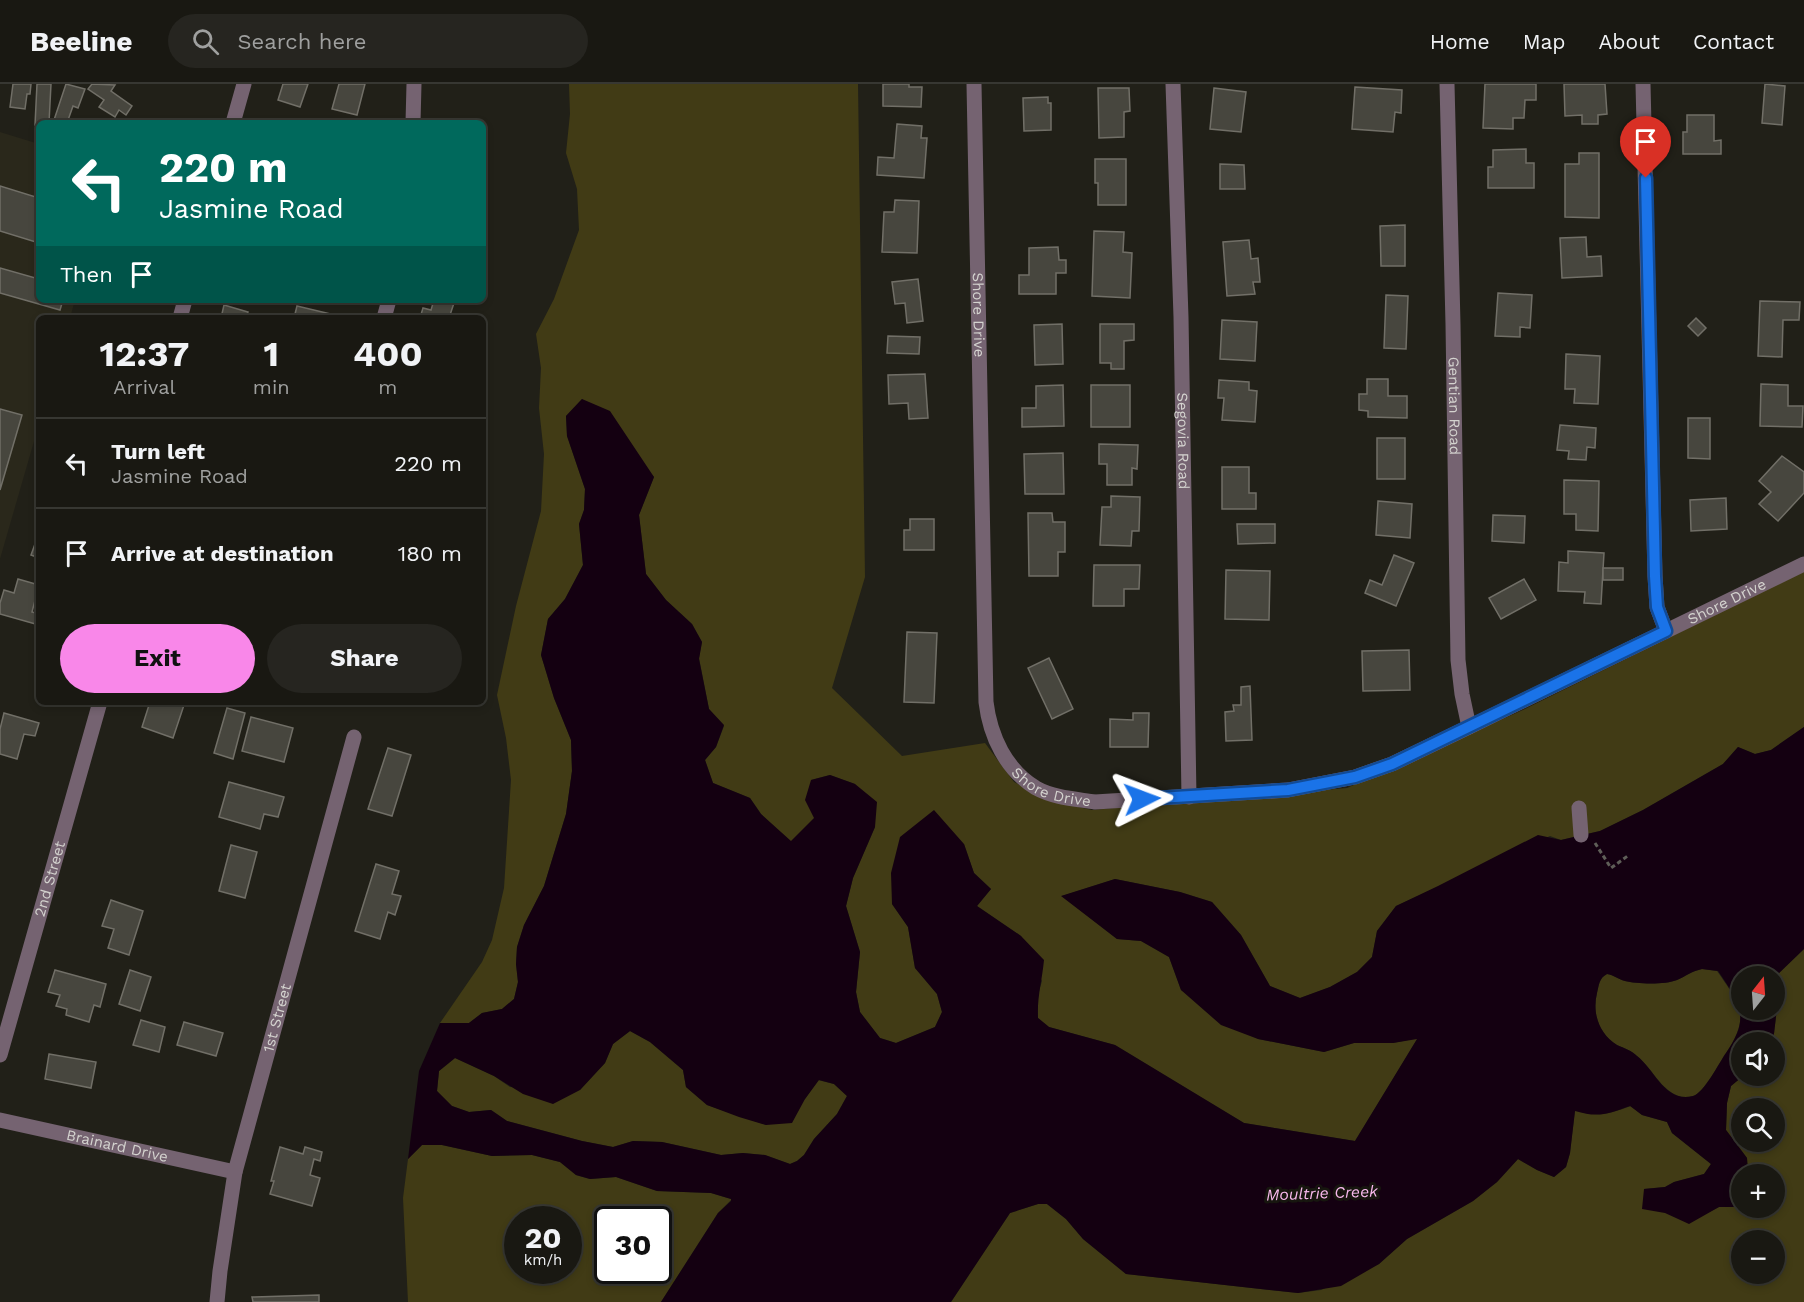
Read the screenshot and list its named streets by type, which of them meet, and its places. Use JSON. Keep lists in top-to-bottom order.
{
  "streets": {
    "street": [
      "Shore Drive",
      "Gentian Road",
      "Segovia Road",
      "2nd Street",
      "1st Street",
      "Brainard Drive"
    ]
  },
  "crossings": [
    ["Shore Drive", "Gentian Road"],
    ["Shore Drive", "Segovia Road"],
    ["1st Street", "Brainard Drive"]
  ],
  "water": ["Moultrie Creek"],
  "north": "top",
  "page": {
    "header": "Beeline",
    "search": "Search here",
    "nav": [
      "Home",
      "Map",
      "About",
      "Contact"
    ],
    "turn": ["220 m", "Jasmine Road"],
    "then": "Then",
    "eta": [
      "12:37",
      "Arrival",
      "1",
      "min",
      "400",
      "m"
    ],
    "list": [
      {
        "name": "Turn left",
        "note": "Jasmine Road",
        "value": "220 m"
      },
      {
        "name": "Arrive at destination",
        "value": "180 m"
      }
    ],
    "buttons": ["Exit", "Share"],
    "map_buttons": ["+", "−"],
    "speed": "20 km/h",
    "limit": "30"
  }
}
